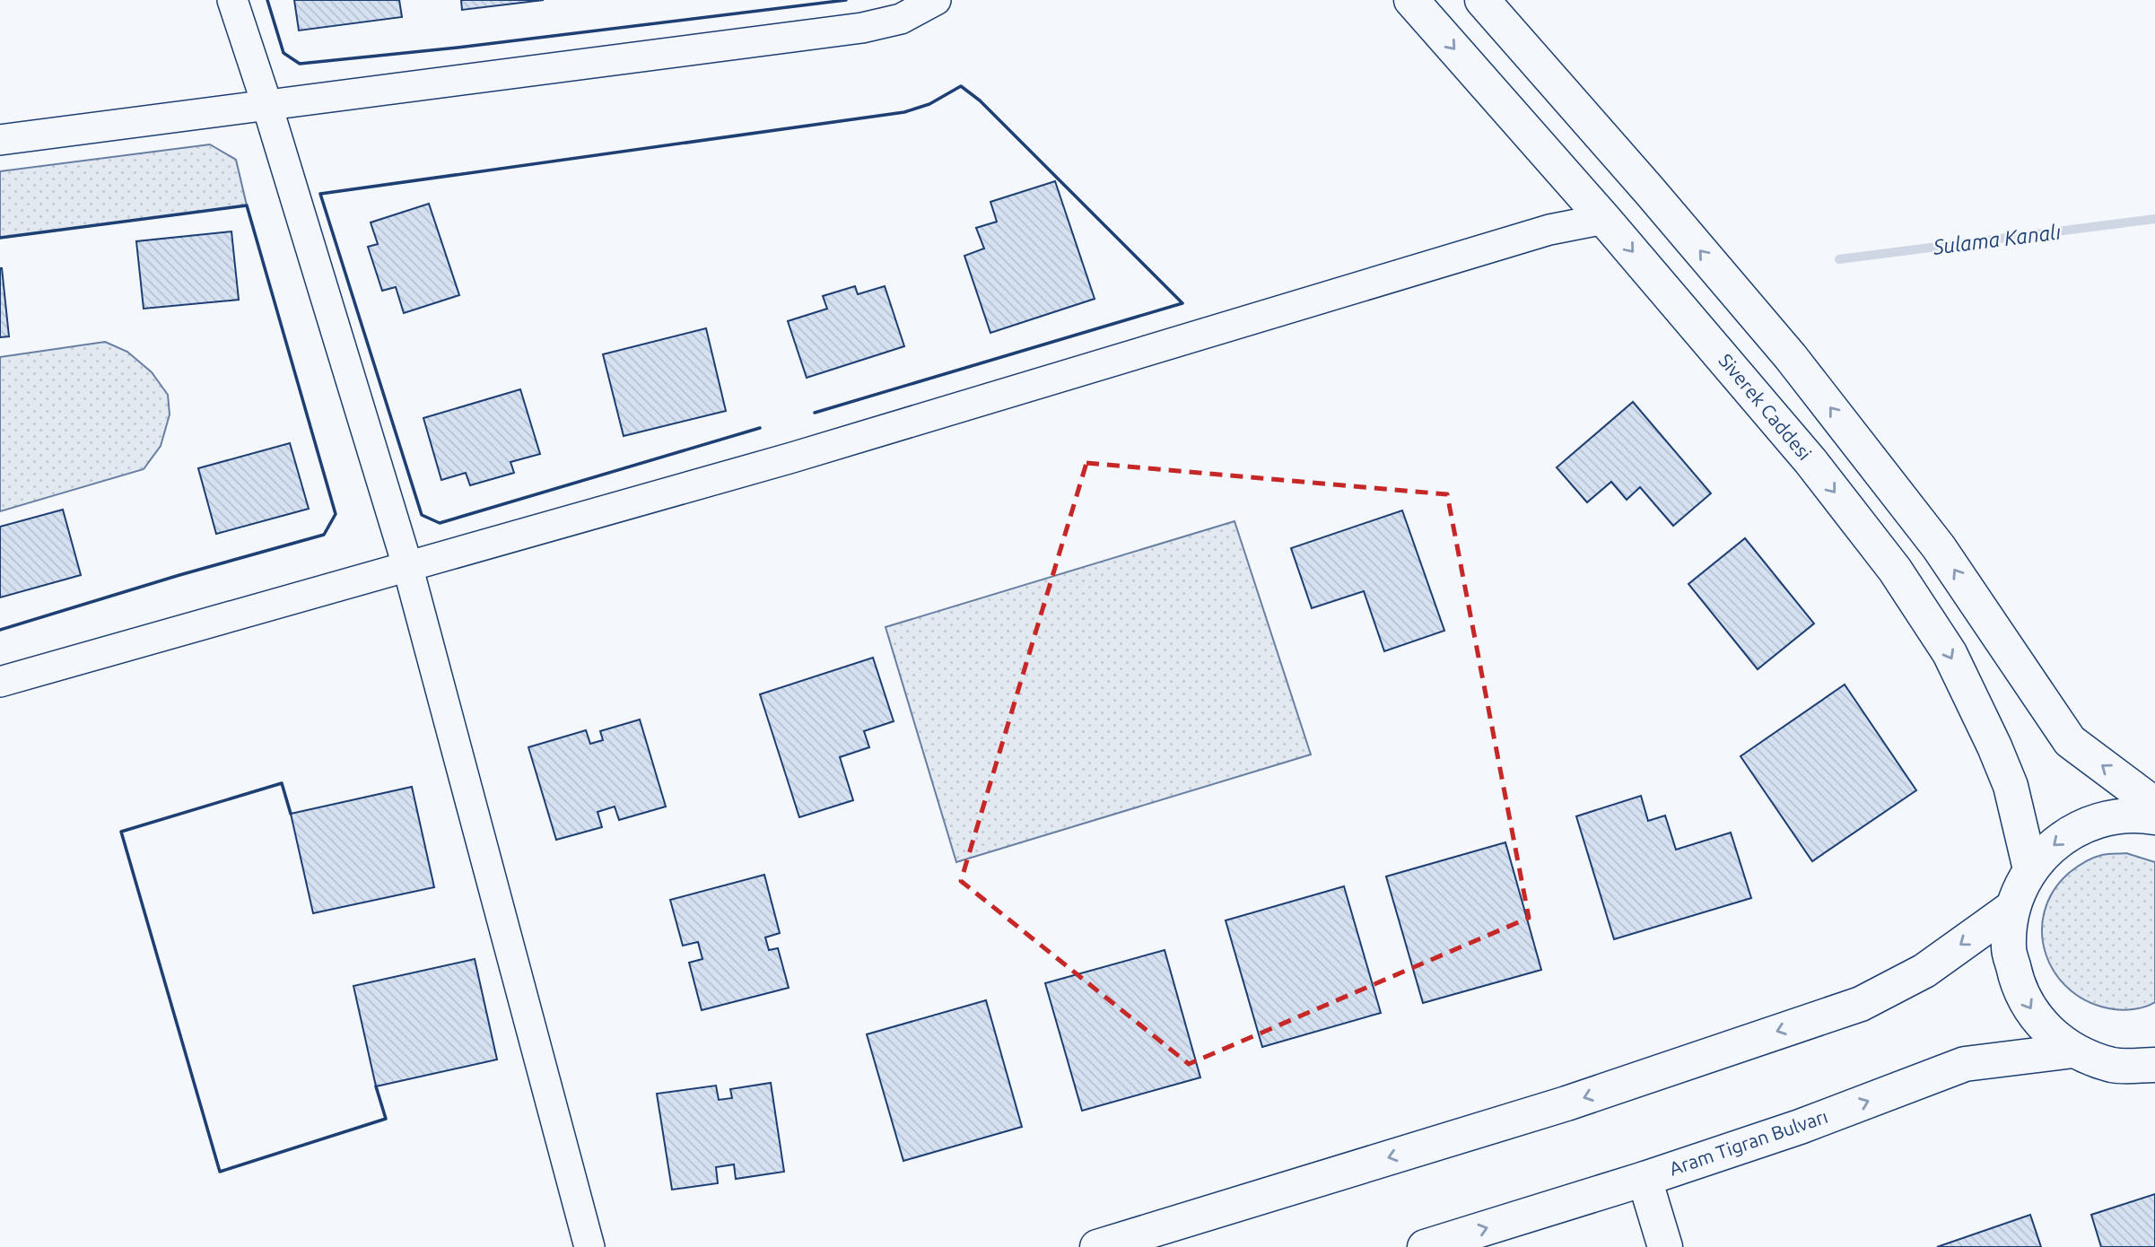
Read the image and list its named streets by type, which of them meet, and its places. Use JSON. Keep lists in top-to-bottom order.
{
  "streets": {
    "main road": ["Siverek Caddesi", "Aram Tigran Bulvarı"]
  },
  "water": ["Sulama Kanalı"]
}
